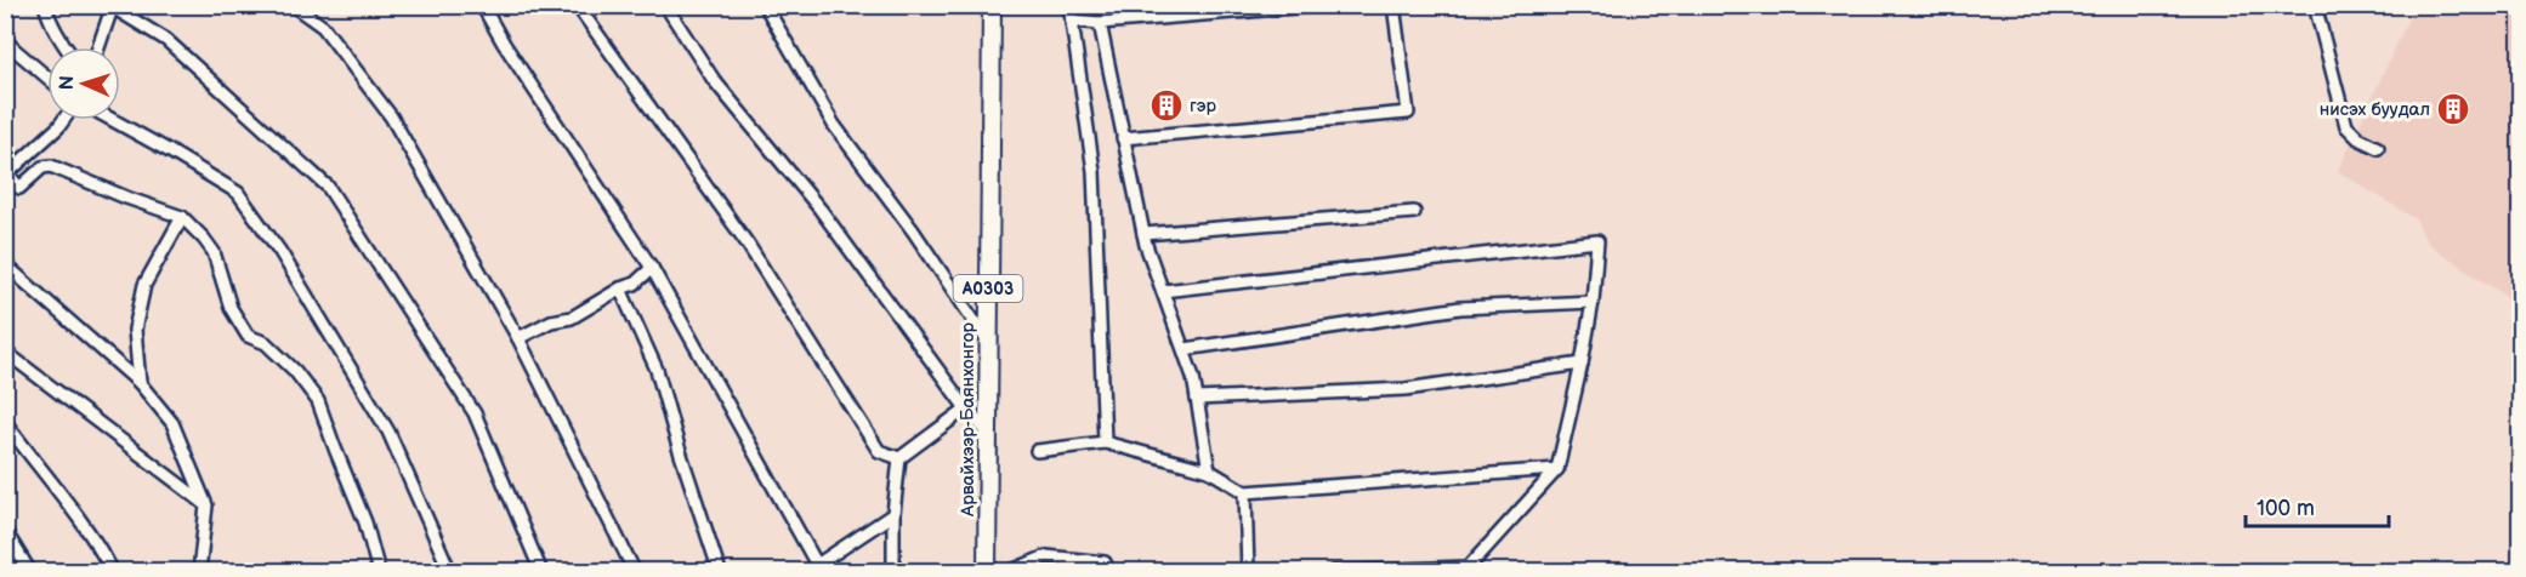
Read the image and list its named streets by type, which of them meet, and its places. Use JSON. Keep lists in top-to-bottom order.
{
  "streets": {
    "highway": ["A0303", "Арвайхээр-Баянхонгор"]
  },
  "places": {
    "building": ["гэр", "нисэх буудал"]
  },
  "scale_bar": "100 m",
  "north": "left"
}
